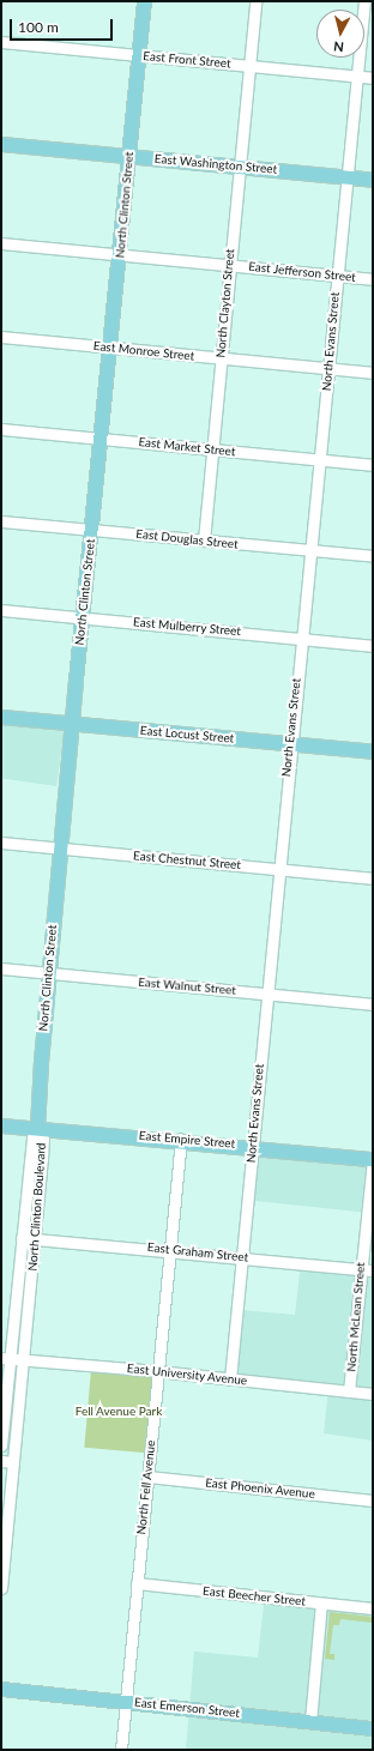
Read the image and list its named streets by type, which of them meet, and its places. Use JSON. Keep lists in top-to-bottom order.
{
  "streets": {
    "main road": [
      "East Washington Street",
      "North Clinton Street",
      "East Locust Street",
      "East Empire Street",
      "East Emerson Street"
    ],
    "street": [
      "East Front Street",
      "East Jefferson Street",
      "North Clayton Street",
      "North Evans Street",
      "East Monroe Street",
      "East Market Street",
      "East Douglas Street",
      "East Mulberry Street",
      "East Chestnut Street",
      "East Walnut Street",
      "North Clinton Boulevard",
      "East Graham Street",
      "North McLean Street",
      "East University Avenue",
      "North Fell Avenue",
      "East Phoenix Avenue",
      "East Beecher Street"
    ]
  },
  "crossings": [
    ["East Front Street", "North Clinton Street"],
    ["East Front Street", "North Clayton Street"],
    ["East Front Street", "North Evans Street"],
    ["East Washington Street", "North Clinton Street"],
    ["East Washington Street", "North Clayton Street"],
    ["East Washington Street", "North Evans Street"],
    ["North Clinton Street", "East Jefferson Street"],
    ["North Clinton Street", "East Monroe Street"],
    ["North Clinton Street", "East Market Street"],
    ["North Clinton Street", "East Douglas Street"],
    ["North Clinton Street", "East Mulberry Street"],
    ["North Clinton Street", "East Locust Street"],
    ["North Clinton Street", "East Chestnut Street"],
    ["North Clinton Street", "East Walnut Street"],
    ["North Clinton Street", "East Empire Street"],
    ["North Clinton Street", "North Clinton Boulevard"],
    ["East Jefferson Street", "North Clayton Street"],
    ["East Jefferson Street", "North Evans Street"],
    ["North Clayton Street", "East Monroe Street"],
    ["North Clayton Street", "East Market Street"],
    ["North Clayton Street", "East Douglas Street"],
    ["North Evans Street", "East Monroe Street"],
    ["North Evans Street", "East Market Street"],
    ["North Evans Street", "East Douglas Street"],
    ["North Evans Street", "East Mulberry Street"],
    ["North Evans Street", "East Locust Street"],
    ["North Evans Street", "East Chestnut Street"],
    ["North Evans Street", "East Walnut Street"],
    ["North Evans Street", "East Empire Street"],
    ["North Evans Street", "East Graham Street"],
    ["North Evans Street", "East University Avenue"],
    ["East Empire Street", "North Clinton Boulevard"],
    ["East Empire Street", "North McLean Street"],
    ["East Empire Street", "North Fell Avenue"],
    ["North Clinton Boulevard", "East Graham Street"],
    ["North Clinton Boulevard", "East University Avenue"],
    ["East Graham Street", "North McLean Street"],
    ["East Graham Street", "North Fell Avenue"],
    ["North McLean Street", "East University Avenue"],
    ["East University Avenue", "North Fell Avenue"],
    ["North Fell Avenue", "East Phoenix Avenue"],
    ["North Fell Avenue", "East Beecher Street"],
    ["North Fell Avenue", "East Emerson Street"]
  ],
  "parks": ["Fell Avenue Park"],
  "scale_bar": "100 m",
  "north": "bottom"
}
